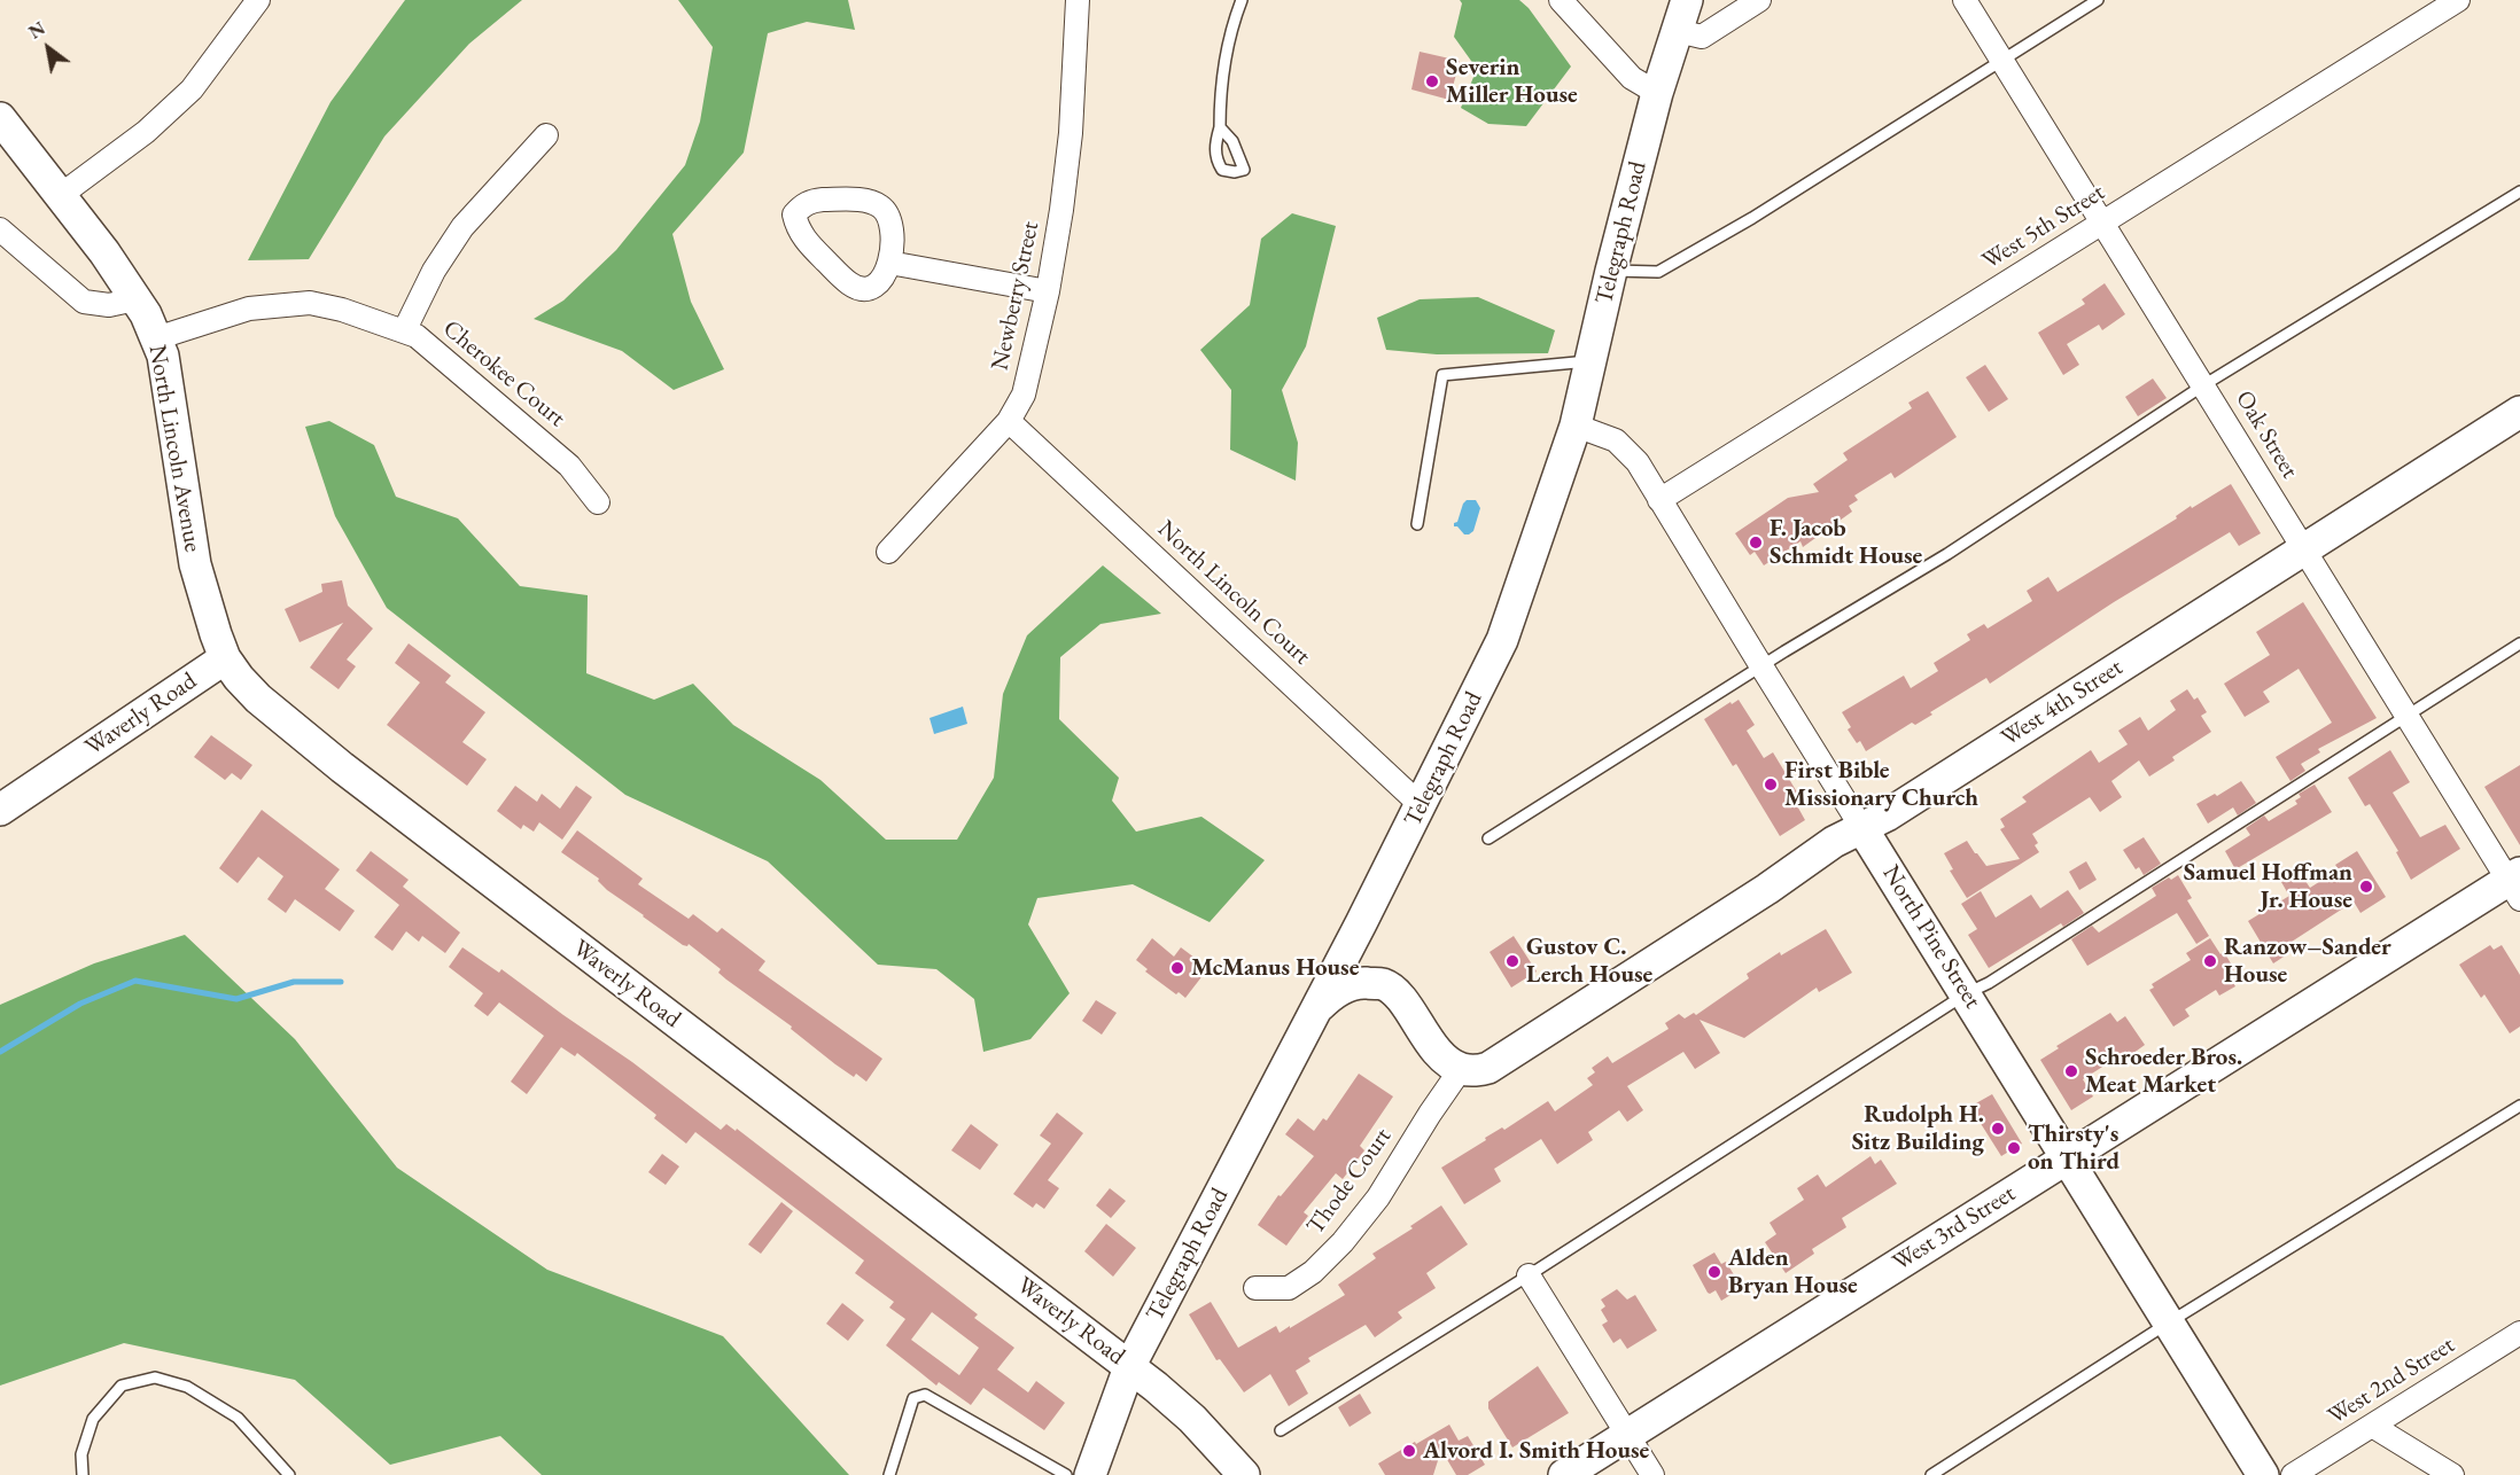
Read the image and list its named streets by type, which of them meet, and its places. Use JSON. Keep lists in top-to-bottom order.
{
  "streets": {
    "street": [
      "West 5th Street",
      "Telegraph Road",
      "Newberry Street",
      "Cherokee Court",
      "Oak Street",
      "North Lincoln Avenue",
      "North Lincoln Court",
      "West 4th Street",
      "Waverly Road",
      "North Pine Street",
      "Thode Court",
      "West 3rd Street",
      "West 2nd Street"
    ]
  },
  "crossings": [
    ["West 5th Street", "Oak Street"],
    ["West 5th Street", "North Pine Street"],
    ["Telegraph Road", "North Lincoln Court"],
    ["Telegraph Road", "Waverly Road"],
    ["Telegraph Road", "North Pine Street"],
    ["Newberry Street", "North Lincoln Court"],
    ["Cherokee Court", "North Lincoln Avenue"],
    ["Oak Street", "West 4th Street"],
    ["Oak Street", "West 3rd Street"],
    ["North Lincoln Avenue", "Waverly Road"],
    ["West 4th Street", "North Pine Street"],
    ["West 4th Street", "Thode Court"],
    ["North Pine Street", "West 3rd Street"]
  ],
  "places": [
    "Severin Miller House",
    "F. Jacob Schmidt House",
    "First Bible Missionary Church",
    "Samuel Hoffman Jr. House",
    "Gustov C. Lerch House",
    "Ranzow–Sander House",
    "McManus House",
    "Schroeder Bros. Meat Market",
    "Rudolph H. Sitz Building",
    "Thirsty's on Third",
    "Alden Bryan House",
    "Alvord I. Smith House"
  ],
  "north": "top left"
}
